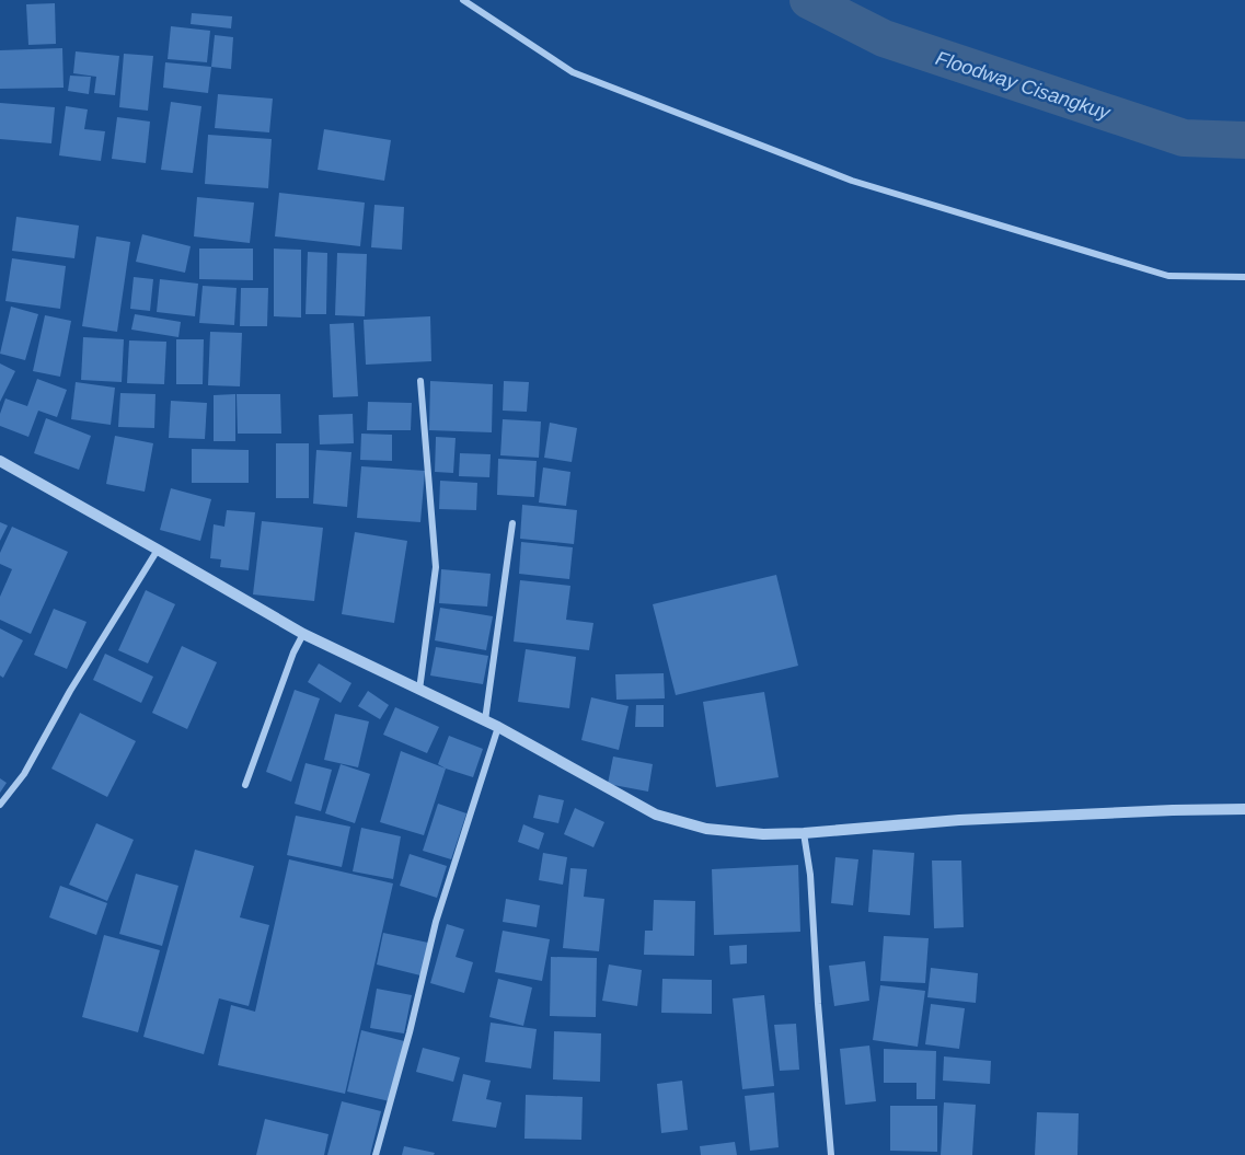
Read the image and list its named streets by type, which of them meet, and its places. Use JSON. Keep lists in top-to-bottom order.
{
  "water": ["Floodway Cisangkuy"]
}
